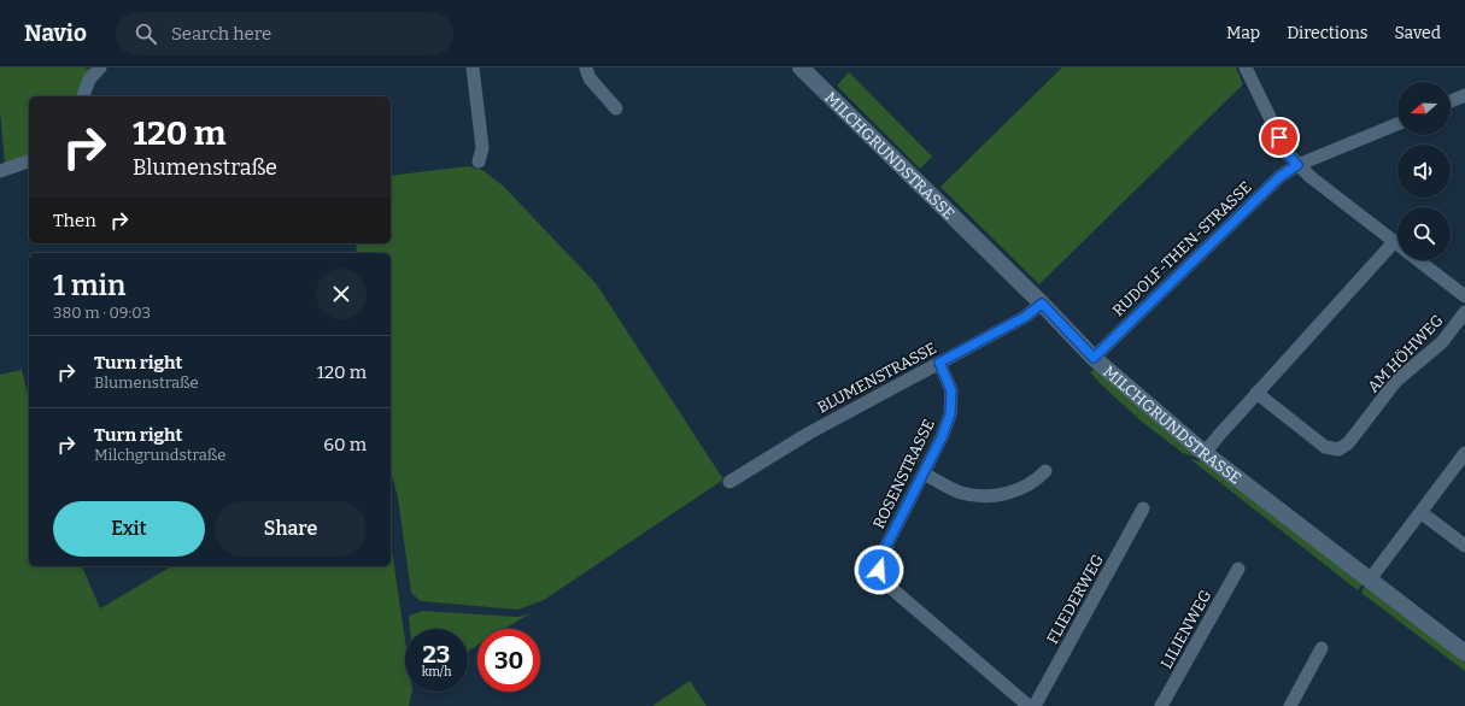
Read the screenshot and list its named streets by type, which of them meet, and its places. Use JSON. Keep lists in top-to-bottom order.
{
  "streets": {
    "street": [
      "MILCHGRUNDSTRASSE",
      "RUDOLF-THEN-STRASSE",
      "AM HÖHWEG",
      "BLUMENSTRASSE",
      "ROSENSTRASSE",
      "FLIEDERWEG",
      "LILIENWEG"
    ]
  },
  "crossings": [
    ["MILCHGRUNDSTRASSE", "RUDOLF-THEN-STRASSE"],
    ["MILCHGRUNDSTRASSE", "BLUMENSTRASSE"],
    ["BLUMENSTRASSE", "ROSENSTRASSE"]
  ],
  "north": "left",
  "page": {
    "header": "Navio",
    "search": "Search here",
    "nav": ["Map", "Directions", "Saved"],
    "turn": ["120 m", "Blumenstraße"],
    "then": "Then",
    "heading": ["1 min", "380 m · 09:03"],
    "list": [
      {
        "name": "Turn right",
        "note": "Blumenstraße",
        "value": "120 m"
      },
      {
        "name": "Turn right",
        "note": "Milchgrundstraße",
        "value": "60 m"
      }
    ],
    "buttons": ["Exit", "Share"],
    "speed": "23 km/h",
    "limit": "30"
  }
}
